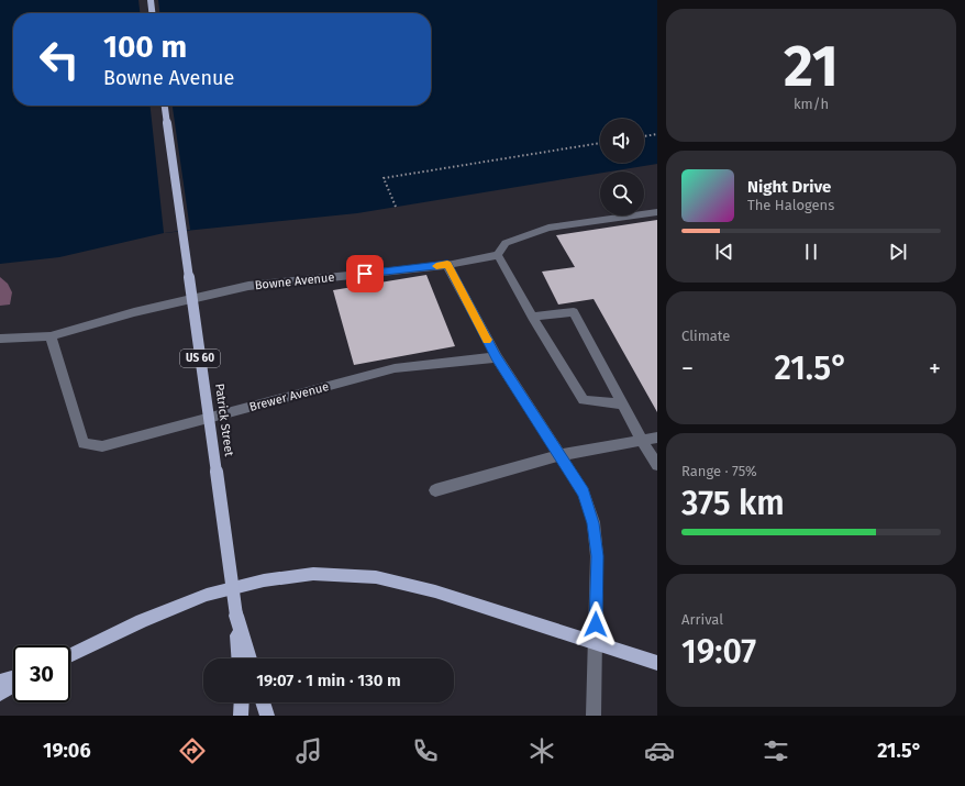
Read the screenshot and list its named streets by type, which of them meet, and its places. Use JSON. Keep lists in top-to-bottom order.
{
  "streets": {
    "main road": ["US 60", "Patrick Street"],
    "street": ["Bowne Avenue", "Brewer Avenue"]
  },
  "crossings": [
    ["Bowne Avenue", "Brewer Avenue"]
  ],
  "page": {
    "tile": [
      ["21", "km/h"],
      "Climate",
      ["Range · 75%", "375 km"],
      ["Arrival", "19:07"]
    ],
    "turn": ["100 m", "Bowne Avenue"],
    "song": ["Night Drive", "The Halogens"],
    "heat": ["−", "21.5°", "+"],
    "limit": "30",
    "trip": "19:07 · 1 min · 130 m",
    "tabs": ["19:06", "21.5°"]
  }
}
